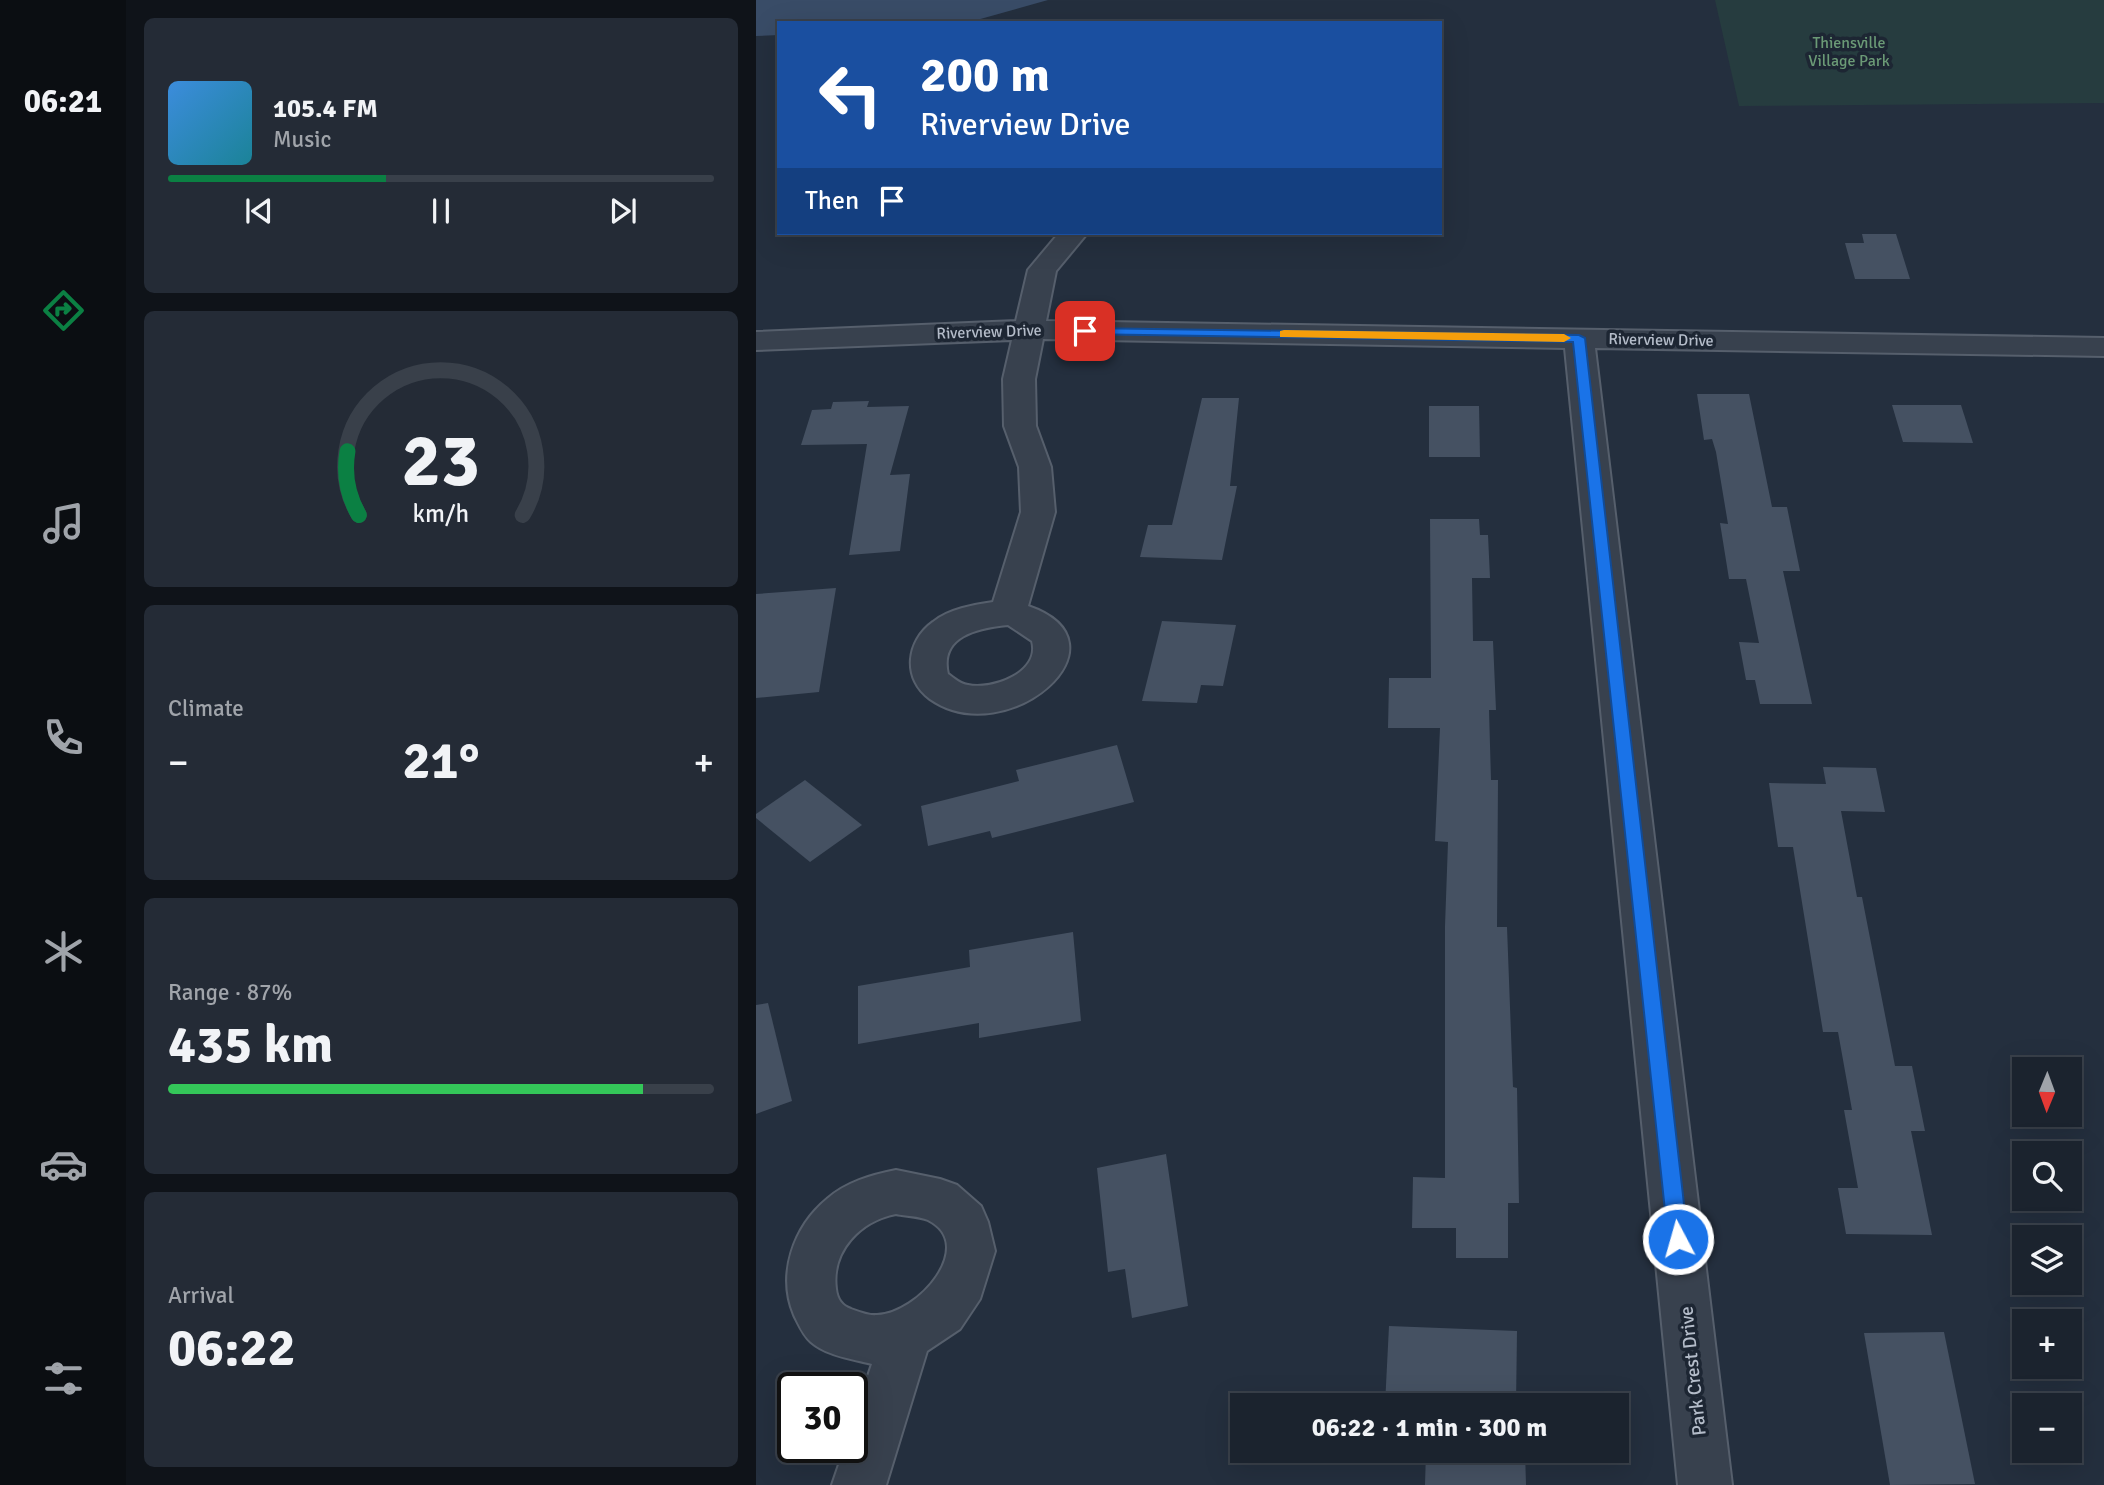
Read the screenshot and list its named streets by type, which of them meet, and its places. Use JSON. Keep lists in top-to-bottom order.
{
  "streets": {
    "street": ["Riverview Drive", "Park Crest Drive"]
  },
  "crossings": [
    ["Riverview Drive", "Park Crest Drive"]
  ],
  "parks": ["Thiensville Village Park"],
  "north": "bottom",
  "page": {
    "tabs": "06:21",
    "turn": ["200 m", "Riverview Drive"],
    "song": ["105.4 FM", "Music"],
    "then": "Then",
    "tile": [
      "Climate",
      ["Range · 87%", "435 km"],
      ["Arrival", "06:22"]
    ],
    "heat": ["−", "21°", "+"],
    "map_buttons": ["+", "−"],
    "limit": "30",
    "trip": "06:22 · 1 min · 300 m",
    "gauge": ["23", "km/h"]
  }
}
